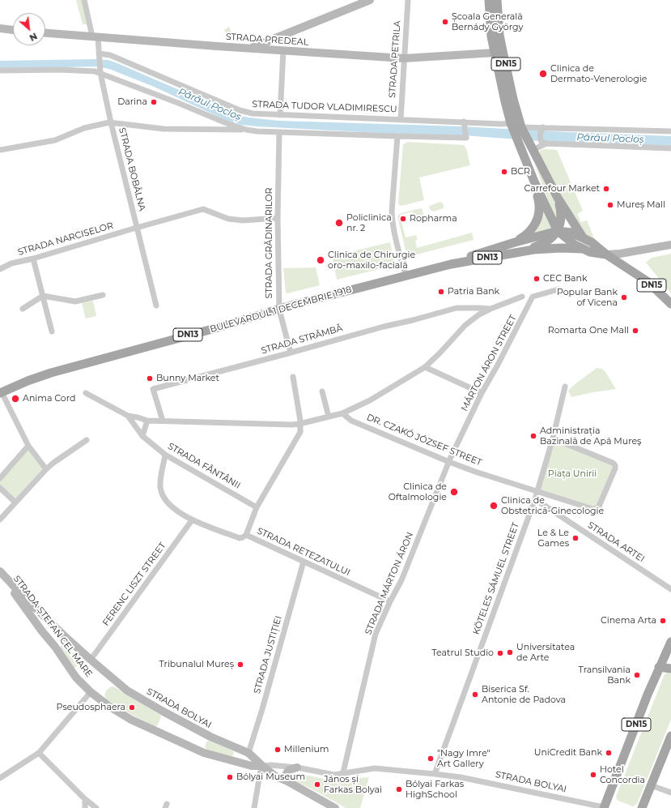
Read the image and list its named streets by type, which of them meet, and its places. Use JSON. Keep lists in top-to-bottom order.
{
  "streets": {
    "main road": ["DN15", "DN13", "BULEVARDUL 1 DECEMBRIE 1918"],
    "street": [
      "STRADA PREDEAL",
      "STRADA PETRILA",
      "STRADA TUDOR VLADIMIRESCU",
      "STRADA BOBÂLNA",
      "STRADA NARCISELOR",
      "STRADA GRĂDINARILOR",
      "STRADA STRÂMBĂ",
      "MÁRTON ÁRON STREET",
      "DR. CZAKÓ JÓZSEF STREET",
      "STRADA FÂNTÂNII",
      "STRADA ARTEI",
      "STRADA RETEZATULUI",
      "KÖTELES SÁMUEL STREET",
      "STRADA MÁRTON ÁRON",
      "FERENC LISZT STREET",
      "STRADA ȘTEFAN CEL MARE",
      "STRADA JUSTIȚIEI",
      "STRADA BOLYAI"
    ]
  },
  "crossings": [
    ["STRADA PREDEAL", "STRADA PETRILA"],
    ["STRADA PREDEAL", "DN15"],
    ["STRADA PREDEAL", "STRADA BOBÂLNA"],
    ["STRADA PETRILA", "STRADA TUDOR VLADIMIRESCU"],
    ["DN15", "STRADA TUDOR VLADIMIRESCU"],
    ["DN15", "BULEVARDUL 1 DECEMBRIE 1918"],
    ["DN15", "STRADA BOLYAI"],
    ["STRADA TUDOR VLADIMIRESCU", "STRADA BOBÂLNA"],
    ["STRADA BOBÂLNA", "STRADA NARCISELOR"],
    ["STRADA NARCISELOR", "STRADA GRĂDINARILOR"],
    ["STRADA GRĂDINARILOR", "BULEVARDUL 1 DECEMBRIE 1918"],
    ["STRADA GRĂDINARILOR", "STRADA STRÂMBĂ"],
    ["STRADA STRÂMBĂ", "DR. CZAKÓ JÓZSEF STREET"],
    ["STRADA STRÂMBĂ", "STRADA FÂNTÂNII"],
    ["MÁRTON ÁRON STREET", "DR. CZAKÓ JÓZSEF STREET"],
    ["MÁRTON ÁRON STREET", "STRADA MÁRTON ÁRON"],
    ["DR. CZAKÓ JÓZSEF STREET", "KÖTELES SÁMUEL STREET"],
    ["DR. CZAKÓ JÓZSEF STREET", "STRADA MÁRTON ÁRON"],
    ["STRADA FÂNTÂNII", "STRADA RETEZATULUI"],
    ["STRADA ARTEI", "KÖTELES SÁMUEL STREET"],
    ["STRADA RETEZATULUI", "STRADA MÁRTON ÁRON"],
    ["STRADA RETEZATULUI", "FERENC LISZT STREET"],
    ["STRADA RETEZATULUI", "STRADA JUSTIȚIEI"],
    ["KÖTELES SÁMUEL STREET", "STRADA BOLYAI"],
    ["STRADA MÁRTON ÁRON", "STRADA BOLYAI"],
    ["FERENC LISZT STREET", "STRADA ȘTEFAN CEL MARE"],
    ["FERENC LISZT STREET", "STRADA BOLYAI"],
    ["STRADA ȘTEFAN CEL MARE", "STRADA BOLYAI"],
    ["STRADA JUSTIȚIEI", "STRADA BOLYAI"]
  ],
  "water": ["Pârâul Pocloș"],
  "parks": ["Piața Unirii"],
  "places": [
    "Școala Generală Bernády György",
    "Clinica de Dermato-Venerologie",
    "Darina",
    "BCR",
    "Carrefour Market",
    "Mureș Mall",
    "Ropharma",
    "Policlinica nr. 2",
    "Clinica de Chirurgie oro-maxilo-facială",
    "CEC Bank",
    "Patria Bank",
    "Popular Bank of Vicena",
    "Romarta One Mall",
    "Bunny Market",
    "Anima Cord",
    "Administrația Bazinală de Apă Mureş",
    "Clinica de Oftalmologie",
    "Clinica de Obstetrică-Ginecologie",
    "Le & Le Games",
    "Cinema Arta",
    "Universitatea de Arte",
    "Teatrul Studio",
    "Tribunalul Mureș",
    "Transilvania Bank",
    "Biserica Sf. Antonie de Padova",
    "Pseudosphaera",
    "Millenium",
    "UniCredit Bank",
    "\"Nagy Imre\" Art Gallery",
    "Hotel Concordia",
    "Bólyai Museum",
    "János și Farkas Bolyai",
    "Bólyai Farkas HighSchool"
  ],
  "north": "bottom right"
}
